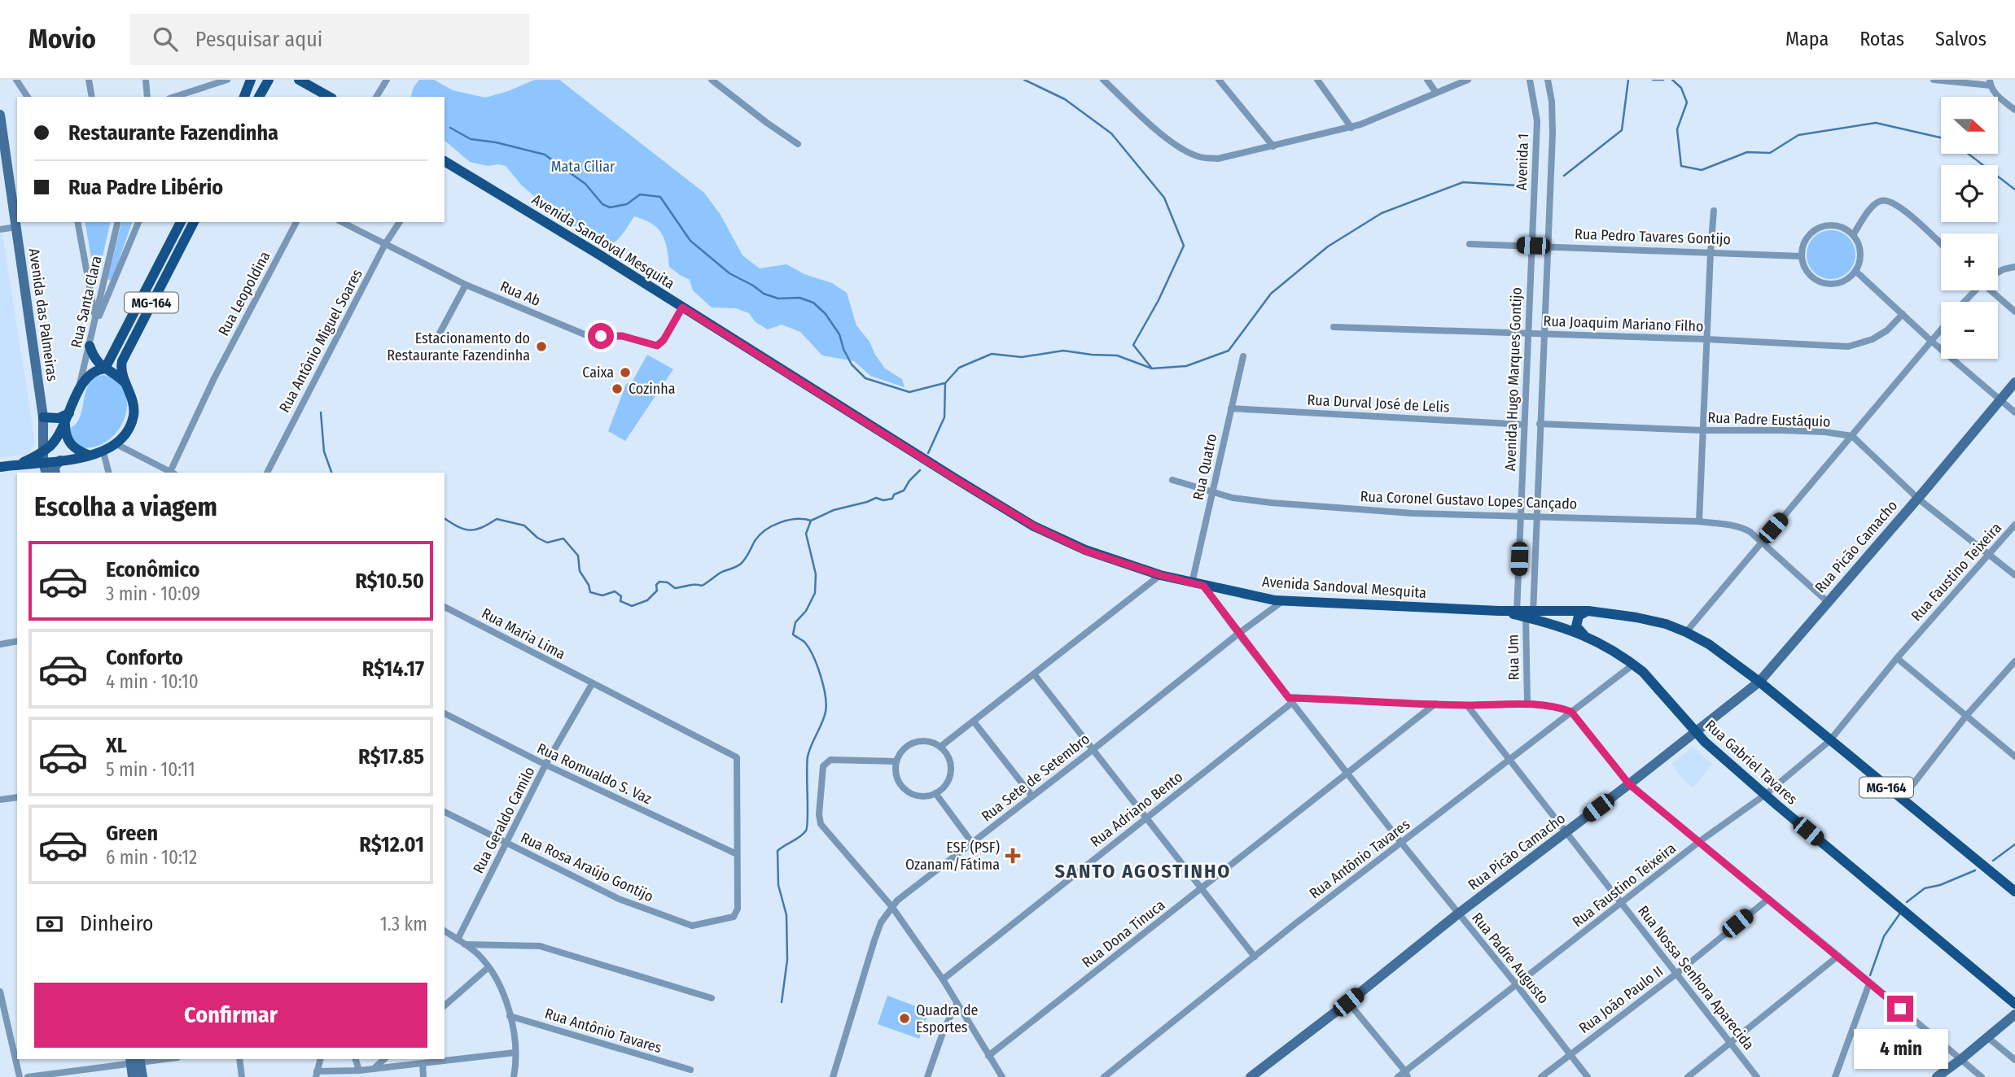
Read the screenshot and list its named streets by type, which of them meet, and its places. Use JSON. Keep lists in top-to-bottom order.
{
  "streets": {
    "main road": ["Avenida Sandoval Mesquita", "MG-164", "Rua Gabriel Tavares"],
    "street": [
      "Avenida 1",
      "Rua Pedro Tavares Gontijo",
      "Rua Leopoldina",
      "Rua Ab",
      "Rua Santa Clara",
      "Avenida das Palmeiras",
      "Rua Joaquim Mariano Filho",
      "Rua Antônio Miguel Soares",
      "Avenida Hugo Marques Gontijo",
      "Rua Durval José de Lelis",
      "Rua Padre Eustáquio",
      "Rua Quatro",
      "Rua Coronel Gustavo Lopes Cançado",
      "Rua Picão Camacho",
      "Rua Faustino Teixeira",
      "Rua Maria Lima",
      "Rua Um",
      "Rua Romualdo S. Vaz",
      "Rua Sete de Setembro",
      "Rua Adriano Bento",
      "Rua Geraldo Camilo",
      "Rua Antônio Tavares",
      "Rua Rosa Araújo Gontijo",
      "Rua Dona Tinuca",
      "Rua Padre Augusto",
      "Rua Nossa Senhora Aparecida",
      "Rua João Paulo II"
    ]
  },
  "crossings": [
    ["Avenida 1", "Rua Pedro Tavares Gontijo"],
    ["Avenida 1", "Avenida Hugo Marques Gontijo"],
    ["Rua Pedro Tavares Gontijo", "Avenida Hugo Marques Gontijo"],
    ["Avenida Sandoval Mesquita", "Rua Ab"],
    ["Avenida Sandoval Mesquita", "MG-164"],
    ["Avenida Sandoval Mesquita", "Avenida Hugo Marques Gontijo"],
    ["Avenida Sandoval Mesquita", "Rua Quatro"],
    ["Avenida Sandoval Mesquita", "Rua Picão Camacho"],
    ["Avenida Sandoval Mesquita", "Rua Um"],
    ["Avenida Sandoval Mesquita", "Rua Gabriel Tavares"],
    ["Avenida Sandoval Mesquita", "Rua Sete de Setembro"],
    ["Avenida Sandoval Mesquita", "Rua Padre Augusto"],
    ["Rua Ab", "Rua Antônio Miguel Soares"],
    ["Rua Santa Clara", "MG-164"],
    ["MG-164", "Avenida das Palmeiras"],
    ["MG-164", "Rua Picão Camacho"],
    ["MG-164", "Rua Faustino Teixeira"],
    ["Rua Joaquim Mariano Filho", "Avenida Hugo Marques Gontijo"],
    ["Avenida Hugo Marques Gontijo", "Rua Durval José de Lelis"],
    ["Avenida Hugo Marques Gontijo", "Rua Padre Eustáquio"],
    ["Avenida Hugo Marques Gontijo", "Rua Coronel Gustavo Lopes Cançado"],
    ["Avenida Hugo Marques Gontijo", "Rua Um"],
    ["Avenida Hugo Marques Gontijo", "Rua Gabriel Tavares"],
    ["Rua Durval José de Lelis", "Rua Quatro"],
    ["Rua Quatro", "Rua Coronel Gustavo Lopes Cançado"],
    ["Rua Coronel Gustavo Lopes Cançado", "Rua Picão Camacho"],
    ["Rua Picão Camacho", "Rua Gabriel Tavares"],
    ["Rua Picão Camacho", "Rua Padre Augusto"],
    ["Rua Picão Camacho", "Rua Nossa Senhora Aparecida"],
    ["Rua Faustino Teixeira", "Rua Gabriel Tavares"],
    ["Rua Faustino Teixeira", "Rua Padre Augusto"],
    ["Rua Faustino Teixeira", "Rua Nossa Senhora Aparecida"],
    ["Rua Maria Lima", "Rua Romualdo S. Vaz"],
    ["Rua Maria Lima", "Rua Geraldo Camilo"],
    ["Rua Maria Lima", "Rua Rosa Araújo Gontijo"],
    ["Rua Um", "Rua Gabriel Tavares"],
    ["Rua Gabriel Tavares", "Rua Antônio Tavares"],
    ["Rua Romualdo S. Vaz", "Rua Geraldo Camilo"],
    ["Rua Romualdo S. Vaz", "Rua Rosa Araújo Gontijo"],
    ["Rua Sete de Setembro", "Rua Padre Augusto"],
    ["Rua Adriano Bento", "Rua Padre Augusto"],
    ["Rua Geraldo Camilo", "Rua Rosa Araújo Gontijo"],
    ["Rua Antônio Tavares", "Rua Padre Augusto"],
    ["Rua Antônio Tavares", "Rua Nossa Senhora Aparecida"],
    ["Rua Dona Tinuca", "Rua Padre Augusto"],
    ["Rua Padre Augusto", "Rua João Paulo II"],
    ["Rua Nossa Senhora Aparecida", "Rua João Paulo II"]
  ],
  "districts": ["SANTO AGOSTINHO"],
  "parks": ["Mata Ciliar"],
  "places": {
    "other": [
      "Estacionamento do Restaurante Fazendinha",
      "Caixa",
      "Cozinha",
      "Quadra de Esportes"
    ],
    "health": ["ESF (PSF) Ozanam/Fátima"]
  },
  "north": "right",
  "page": {
    "header": "Movio",
    "search": "Pesquisar aqui",
    "nav": ["Mapa", "Rotas", "Salvos"],
    "map_buttons": ["+", "−"],
    "banner": ["Restaurante Fazendinha", "Rua Padre Libério"],
    "heading": "Escolha a viagem",
    "list": [
      {
        "name": "Econômico",
        "note": "3 min · 10:09",
        "value": "R$10.50"
      },
      {
        "name": "Conforto",
        "note": "4 min · 10:10",
        "value": "R$14.17"
      },
      {
        "name": "XL",
        "note": "5 min · 10:11",
        "value": "R$17.85"
      },
      {
        "name": "Green",
        "note": "6 min · 10:12",
        "value": "R$12.01"
      }
    ],
    "pay": ["Dinheiro", "1.3 km"],
    "buttons": "Confirmar",
    "bubble": "4 min"
  }
}
